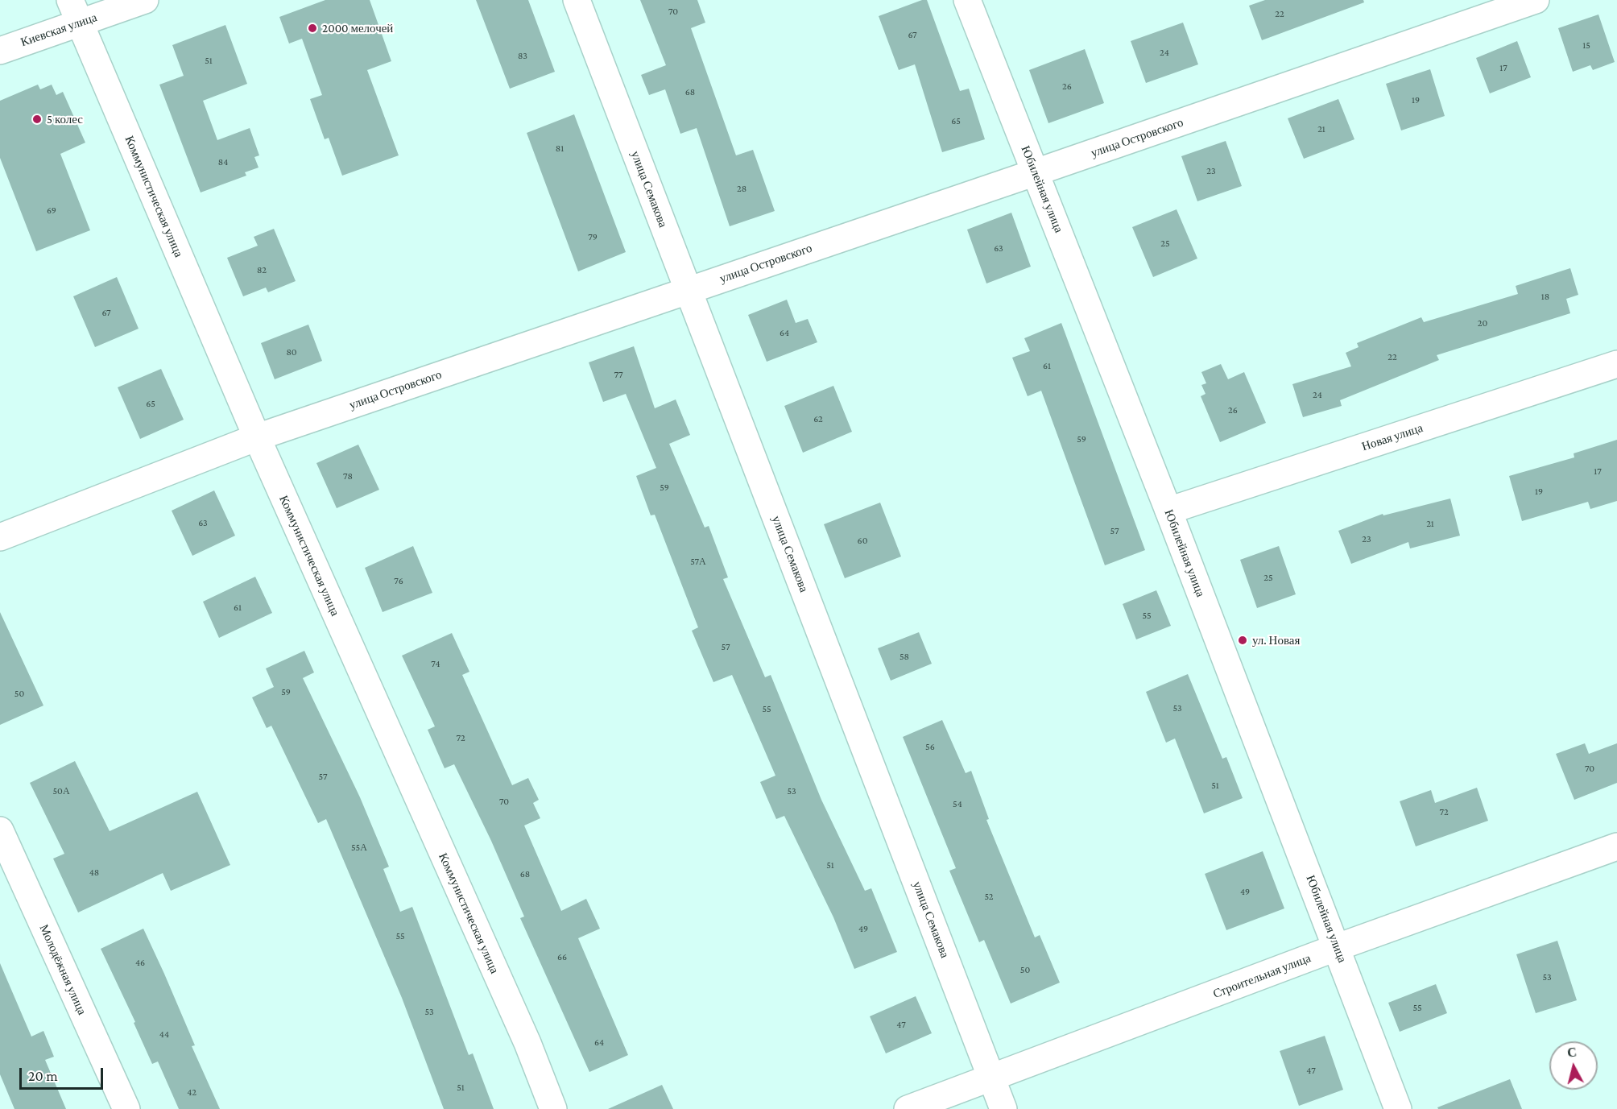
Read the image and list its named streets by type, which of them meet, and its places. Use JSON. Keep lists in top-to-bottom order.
{
  "streets": {
    "street": [
      "Киевская улица",
      "улица Островского",
      "улица Семакова",
      "Юбилейная улица",
      "Коммунистическая улица",
      "Новая улица",
      "Молодёжная улица",
      "Строительная улица"
    ]
  },
  "crossings": [
    ["Киевская улица", "Коммунистическая улица"],
    ["улица Островского", "улица Семакова"],
    ["улица Островского", "Юбилейная улица"],
    ["улица Островского", "Коммунистическая улица"],
    ["улица Семакова", "Строительная улица"],
    ["Юбилейная улица", "Новая улица"],
    ["Юбилейная улица", "Строительная улица"]
  ],
  "places": ["2000 мелочей", "5 колес", "ул. Новая"],
  "house_numbers": [
    "70",
    "22",
    "67",
    "15",
    "24",
    "83",
    "51",
    "17",
    "26",
    "68",
    "19",
    "65",
    "21",
    "81",
    "84",
    "23",
    "28",
    "69",
    "79",
    "25",
    "63",
    "82",
    "18",
    "67",
    "20",
    "64",
    "80",
    "22",
    "61",
    "77",
    "24",
    "65",
    "26",
    "62",
    "59",
    "17",
    "78",
    "59",
    "19",
    "63",
    "21",
    "57",
    "23",
    "60",
    "57А",
    "25",
    "76",
    "61",
    "55",
    "57",
    "58",
    "74",
    "59",
    "50",
    "53",
    "55",
    "72",
    "56",
    "70",
    "57",
    "51",
    "50А",
    "53",
    "70",
    "54",
    "72",
    "55А",
    "51",
    "48",
    "68",
    "49",
    "52",
    "49",
    "55",
    "66",
    "46",
    "50",
    "53",
    "55",
    "53",
    "47",
    "44",
    "64",
    "47",
    "51",
    "42"
  ],
  "scale_bar": "20 m",
  "north": "top"
}
